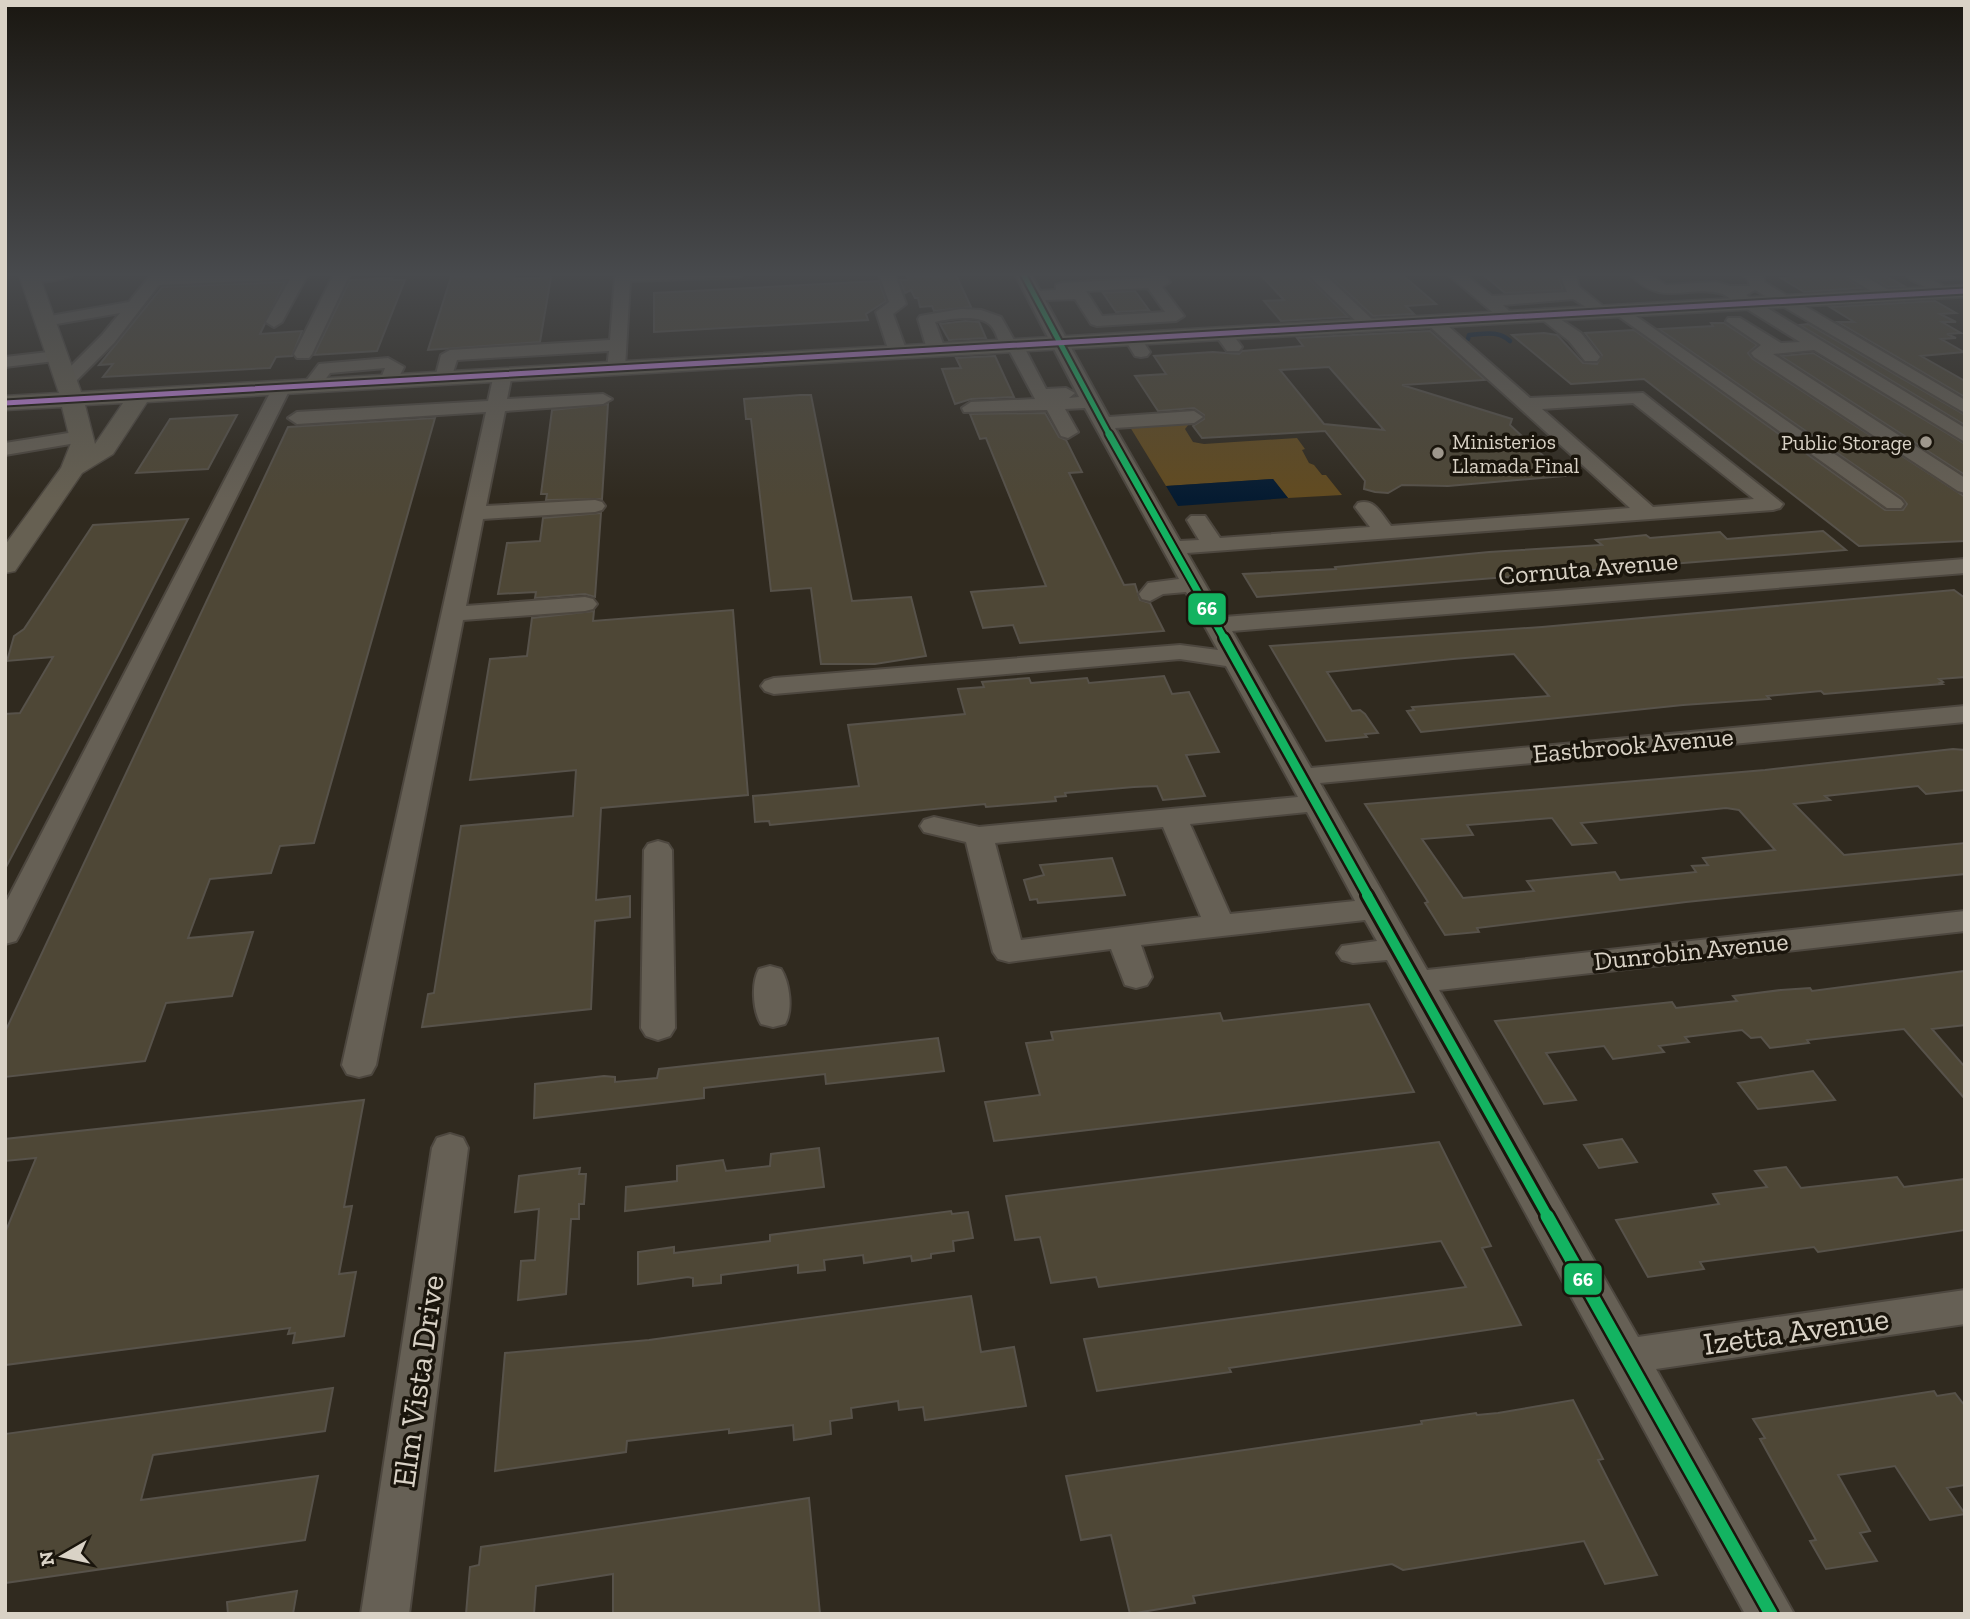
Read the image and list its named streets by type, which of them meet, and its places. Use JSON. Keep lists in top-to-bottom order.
{
  "streets": {
    "street": [
      "Cornuta Avenue",
      "Eastbrook Avenue",
      "Dunrobin Avenue",
      "Izetta Avenue",
      "Elm Vista Drive"
    ]
  },
  "places": ["Public Storage", "Ministerios Llamada Final"],
  "lines": ["transit line 66"],
  "north": "left"
}
